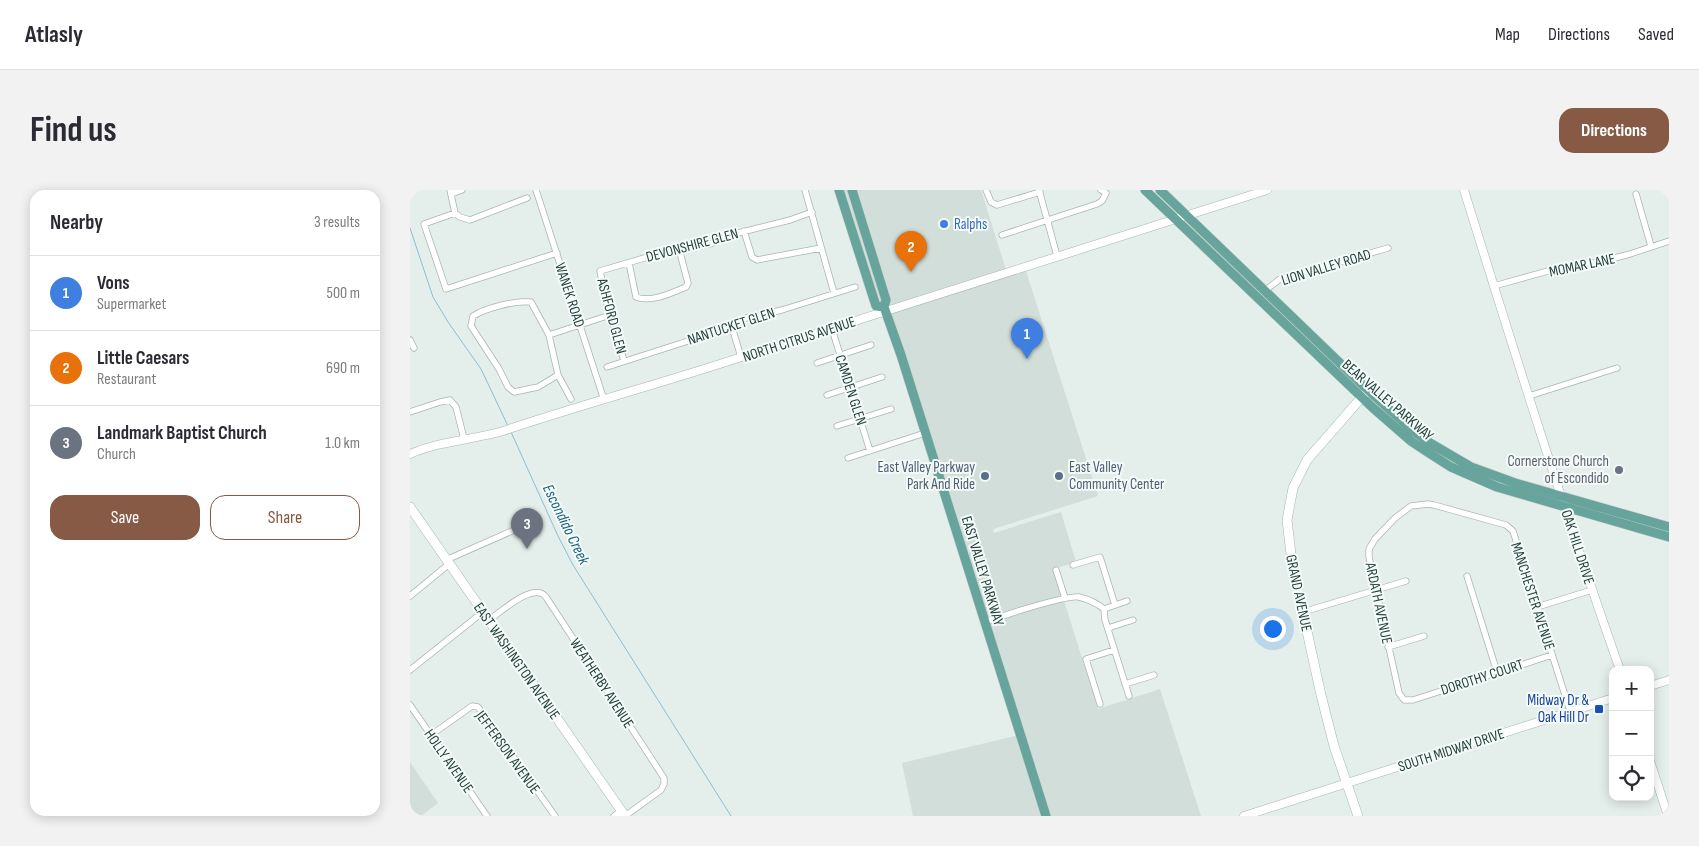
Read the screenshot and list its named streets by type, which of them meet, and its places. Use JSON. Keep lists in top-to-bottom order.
{
  "streets": {
    "main road": [
      "BEAR VALLEY PARKWAY",
      "EAST VALLEY PARKWAY",
      "GRAND AVENUE",
      "EAST WASHINGTON AVENUE"
    ],
    "street": [
      "DEVONSHIRE GLEN",
      "MOMAR LANE",
      "LION VALLEY ROAD",
      "WANEK ROAD",
      "ASHFORD GLEN",
      "NANTUCKET GLEN",
      "NORTH CITRUS AVENUE",
      "CAMDEN GLEN",
      "OAK HILL DRIVE",
      "MANCHESTER AVENUE",
      "ARDATH AVENUE",
      "DOROTHY COURT",
      "WEATHERBY AVENUE",
      "SOUTH MIDWAY DRIVE",
      "JEFFERSON AVENUE",
      "HOLLY AVENUE"
    ]
  },
  "crossings": [
    ["DEVONSHIRE GLEN", "ASHFORD GLEN"],
    ["MOMAR LANE", "OAK HILL DRIVE"],
    ["LION VALLEY ROAD", "BEAR VALLEY PARKWAY"],
    ["WANEK ROAD", "NORTH CITRUS AVENUE"],
    ["ASHFORD GLEN", "NANTUCKET GLEN"],
    ["NORTH CITRUS AVENUE", "CAMDEN GLEN"],
    ["NORTH CITRUS AVENUE", "BEAR VALLEY PARKWAY"],
    ["NORTH CITRUS AVENUE", "EAST VALLEY PARKWAY"],
    ["BEAR VALLEY PARKWAY", "OAK HILL DRIVE"],
    ["BEAR VALLEY PARKWAY", "GRAND AVENUE"],
    ["GRAND AVENUE", "SOUTH MIDWAY DRIVE"],
    ["MANCHESTER AVENUE", "ARDATH AVENUE"],
    ["MANCHESTER AVENUE", "DOROTHY COURT"],
    ["MANCHESTER AVENUE", "SOUTH MIDWAY DRIVE"],
    ["ARDATH AVENUE", "DOROTHY COURT"],
    ["EAST WASHINGTON AVENUE", "WEATHERBY AVENUE"],
    ["JEFFERSON AVENUE", "HOLLY AVENUE"]
  ],
  "water": ["Escondido Creek"],
  "places": {
    "other": [
      "Ralphs",
      "Cornerstone Church of Escondido",
      "East Valley Parkway Park And Ride",
      "East Valley Community Center"
    ],
    "transit": ["Midway Dr & Oak Hill Dr"]
  },
  "page": {
    "header": "Atlasly",
    "nav": ["Map", "Directions", "Saved"],
    "buttons": [
      "Directions",
      ["Save", "Share"]
    ],
    "title": "Find us",
    "heading": ["Nearby", "3 results"],
    "pins": ["2", "1", "3"],
    "list": [
      {
        "mark": "1",
        "name": "Vons",
        "note": "Supermarket",
        "value": "500 m"
      },
      {
        "mark": "2",
        "name": "Little Caesars",
        "note": "Restaurant",
        "value": "690 m"
      },
      {
        "mark": "3",
        "name": "Landmark Baptist Church",
        "note": "Church",
        "value": "1.0 km"
      }
    ],
    "map_buttons": ["+", "−"]
  }
}
